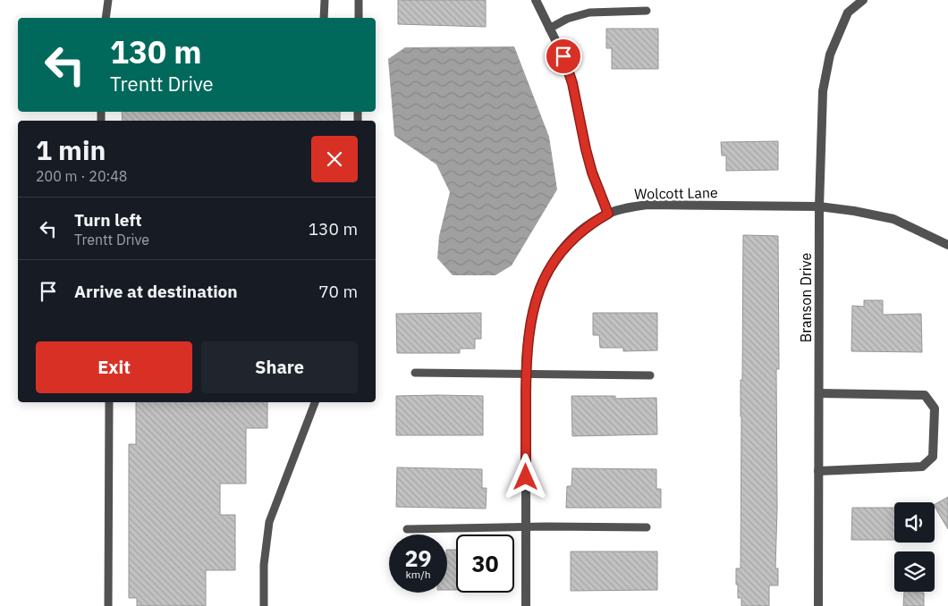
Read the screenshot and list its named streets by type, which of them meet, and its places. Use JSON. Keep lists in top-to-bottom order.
{
  "streets": {
    "street": ["Wolcott Lane", "Branson Drive"]
  },
  "crossings": [
    ["Wolcott Lane", "Branson Drive"]
  ],
  "page": {
    "turn": ["130 m", "Trentt Drive"],
    "heading": ["1 min", "200 m · 20:48"],
    "list": [
      {
        "name": "Turn left",
        "note": "Trentt Drive",
        "value": "130 m"
      },
      {
        "name": "Arrive at destination",
        "value": "70 m"
      }
    ],
    "buttons": ["Exit", "Share"],
    "speed": "29 km/h",
    "limit": "30"
  }
}
